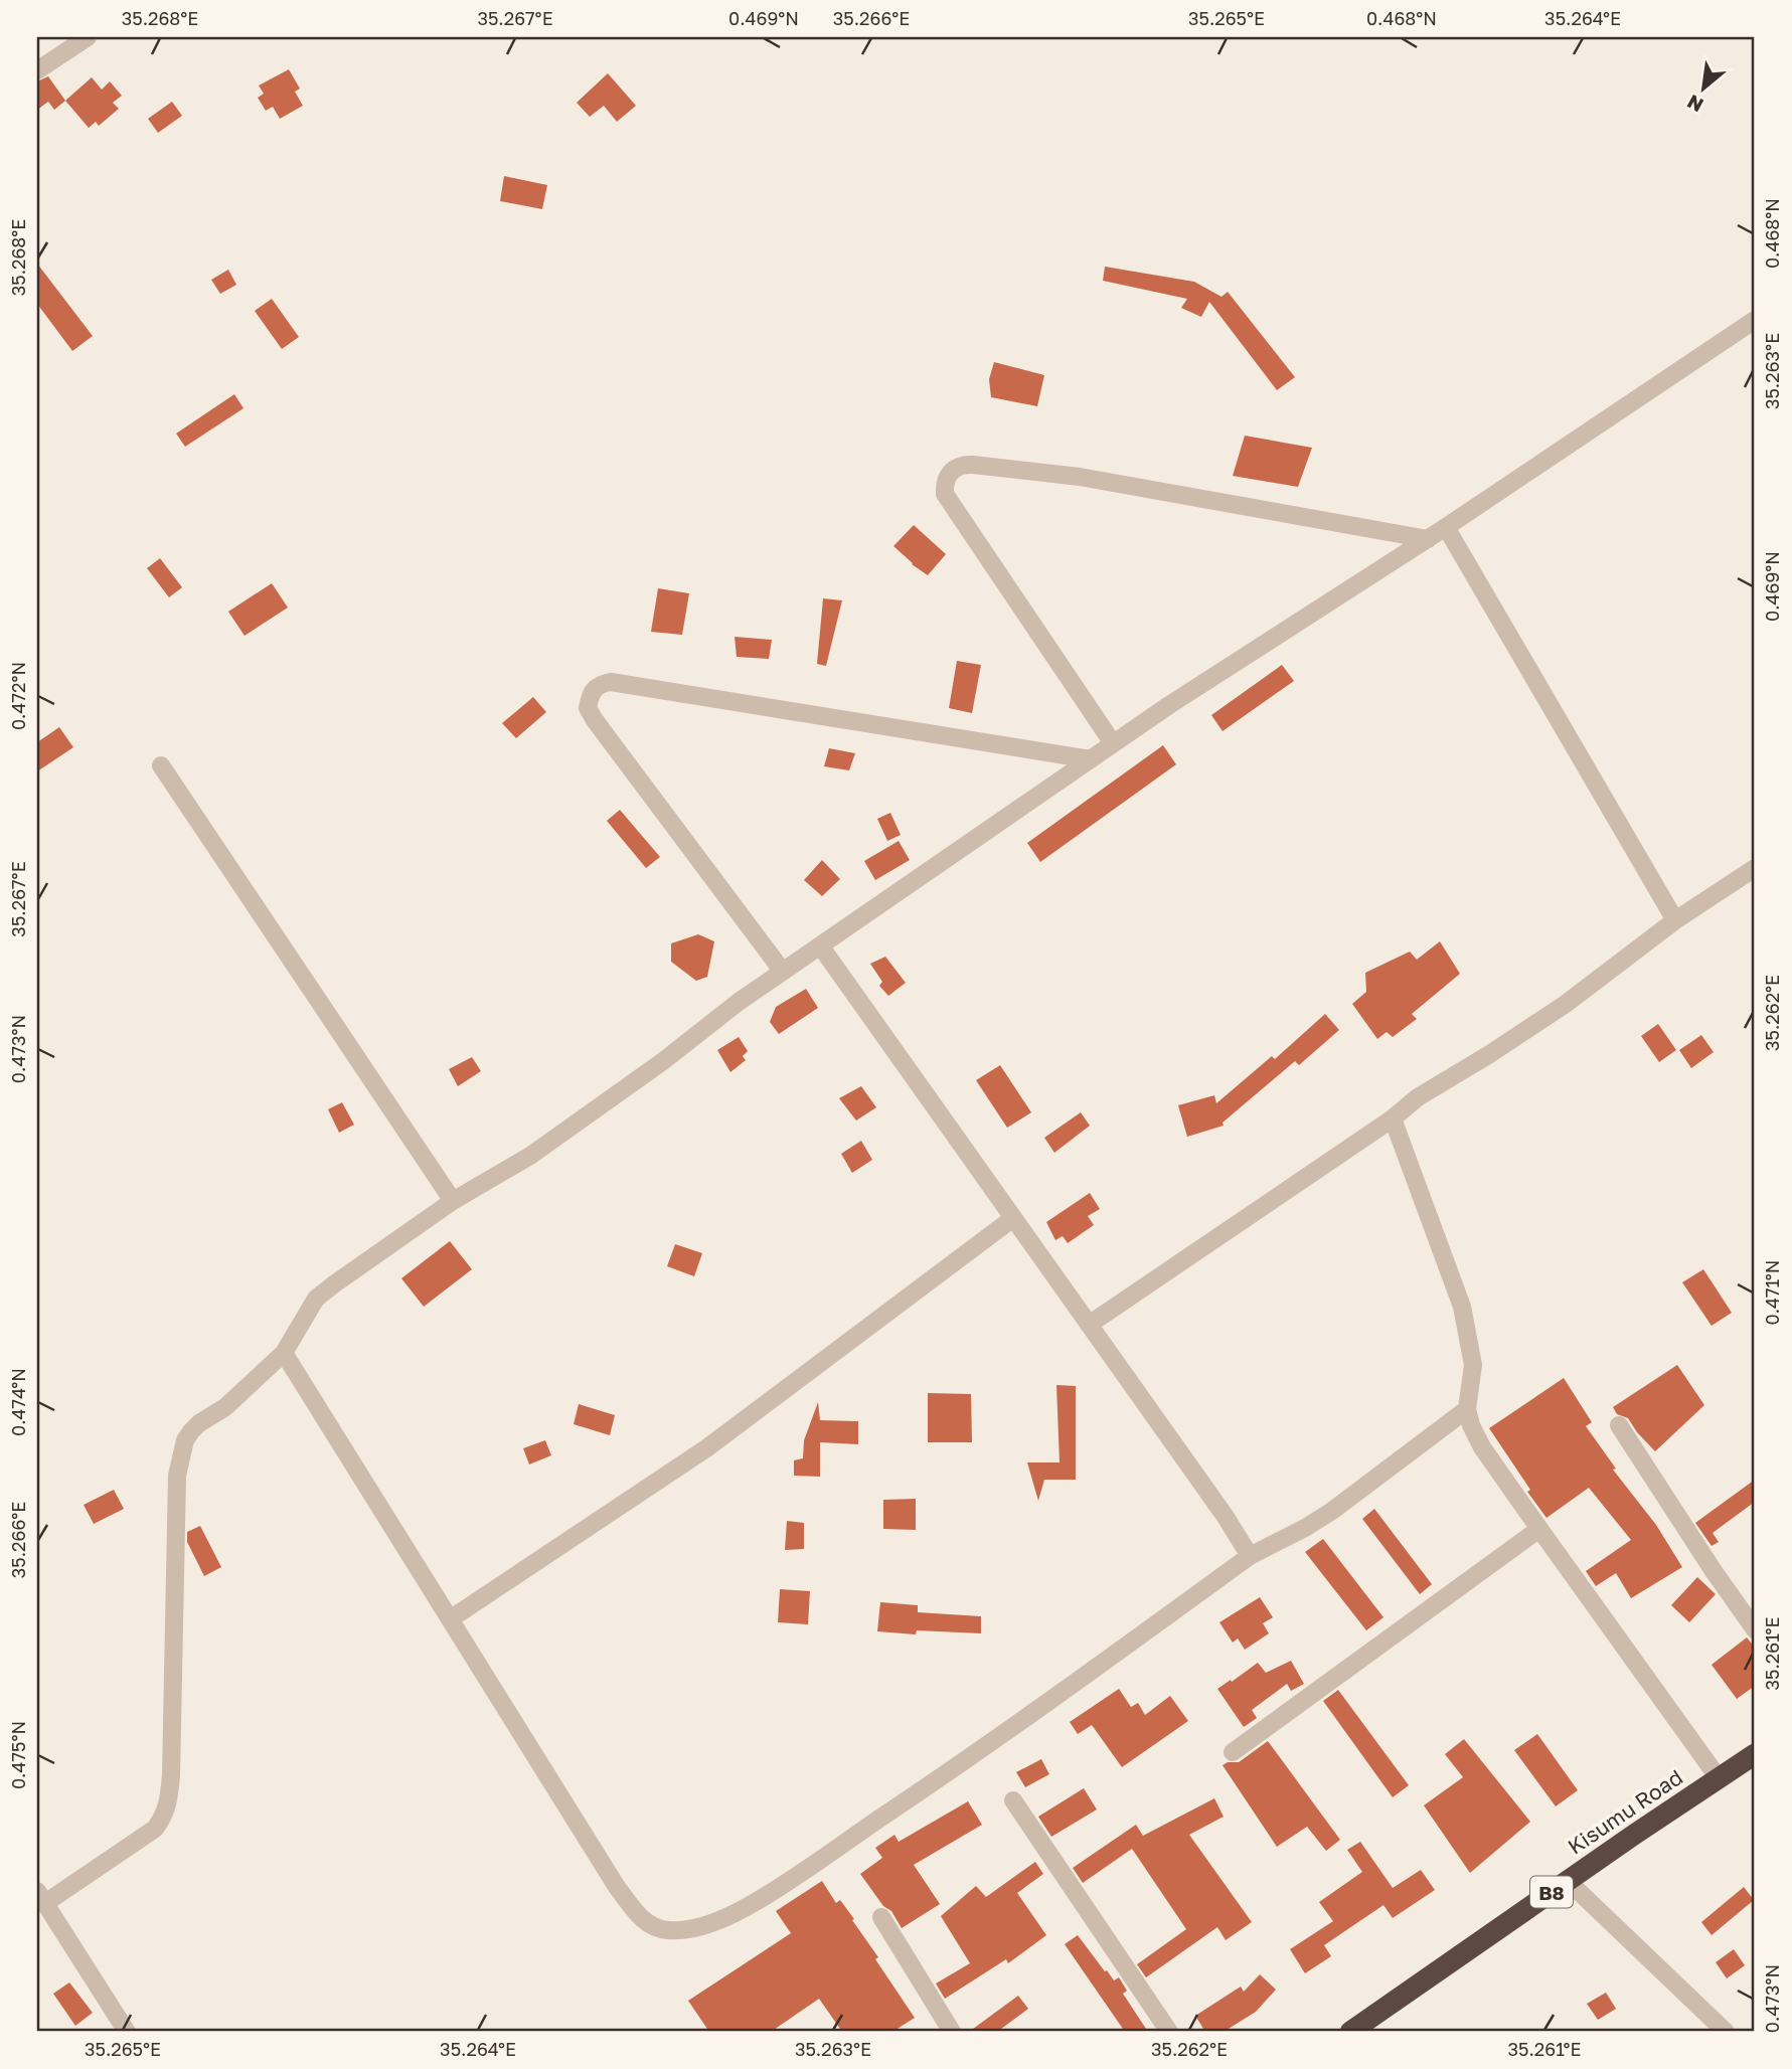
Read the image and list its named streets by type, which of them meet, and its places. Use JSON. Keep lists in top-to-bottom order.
{
  "streets": {
    "highway": ["Kisumu Road", "B8"]
  },
  "north": "bottom left",
  "coordinates": [
    "35.268°E",
    "35.267°E",
    "0.469°N",
    "35.266°E",
    "35.265°E",
    "0.468°N",
    "35.264°E",
    "35.263°E",
    "0.472°N",
    "35.262°E",
    "0.473°N",
    "0.471°N",
    "0.474°N",
    "35.261°E",
    "0.475°N"
  ]
}
